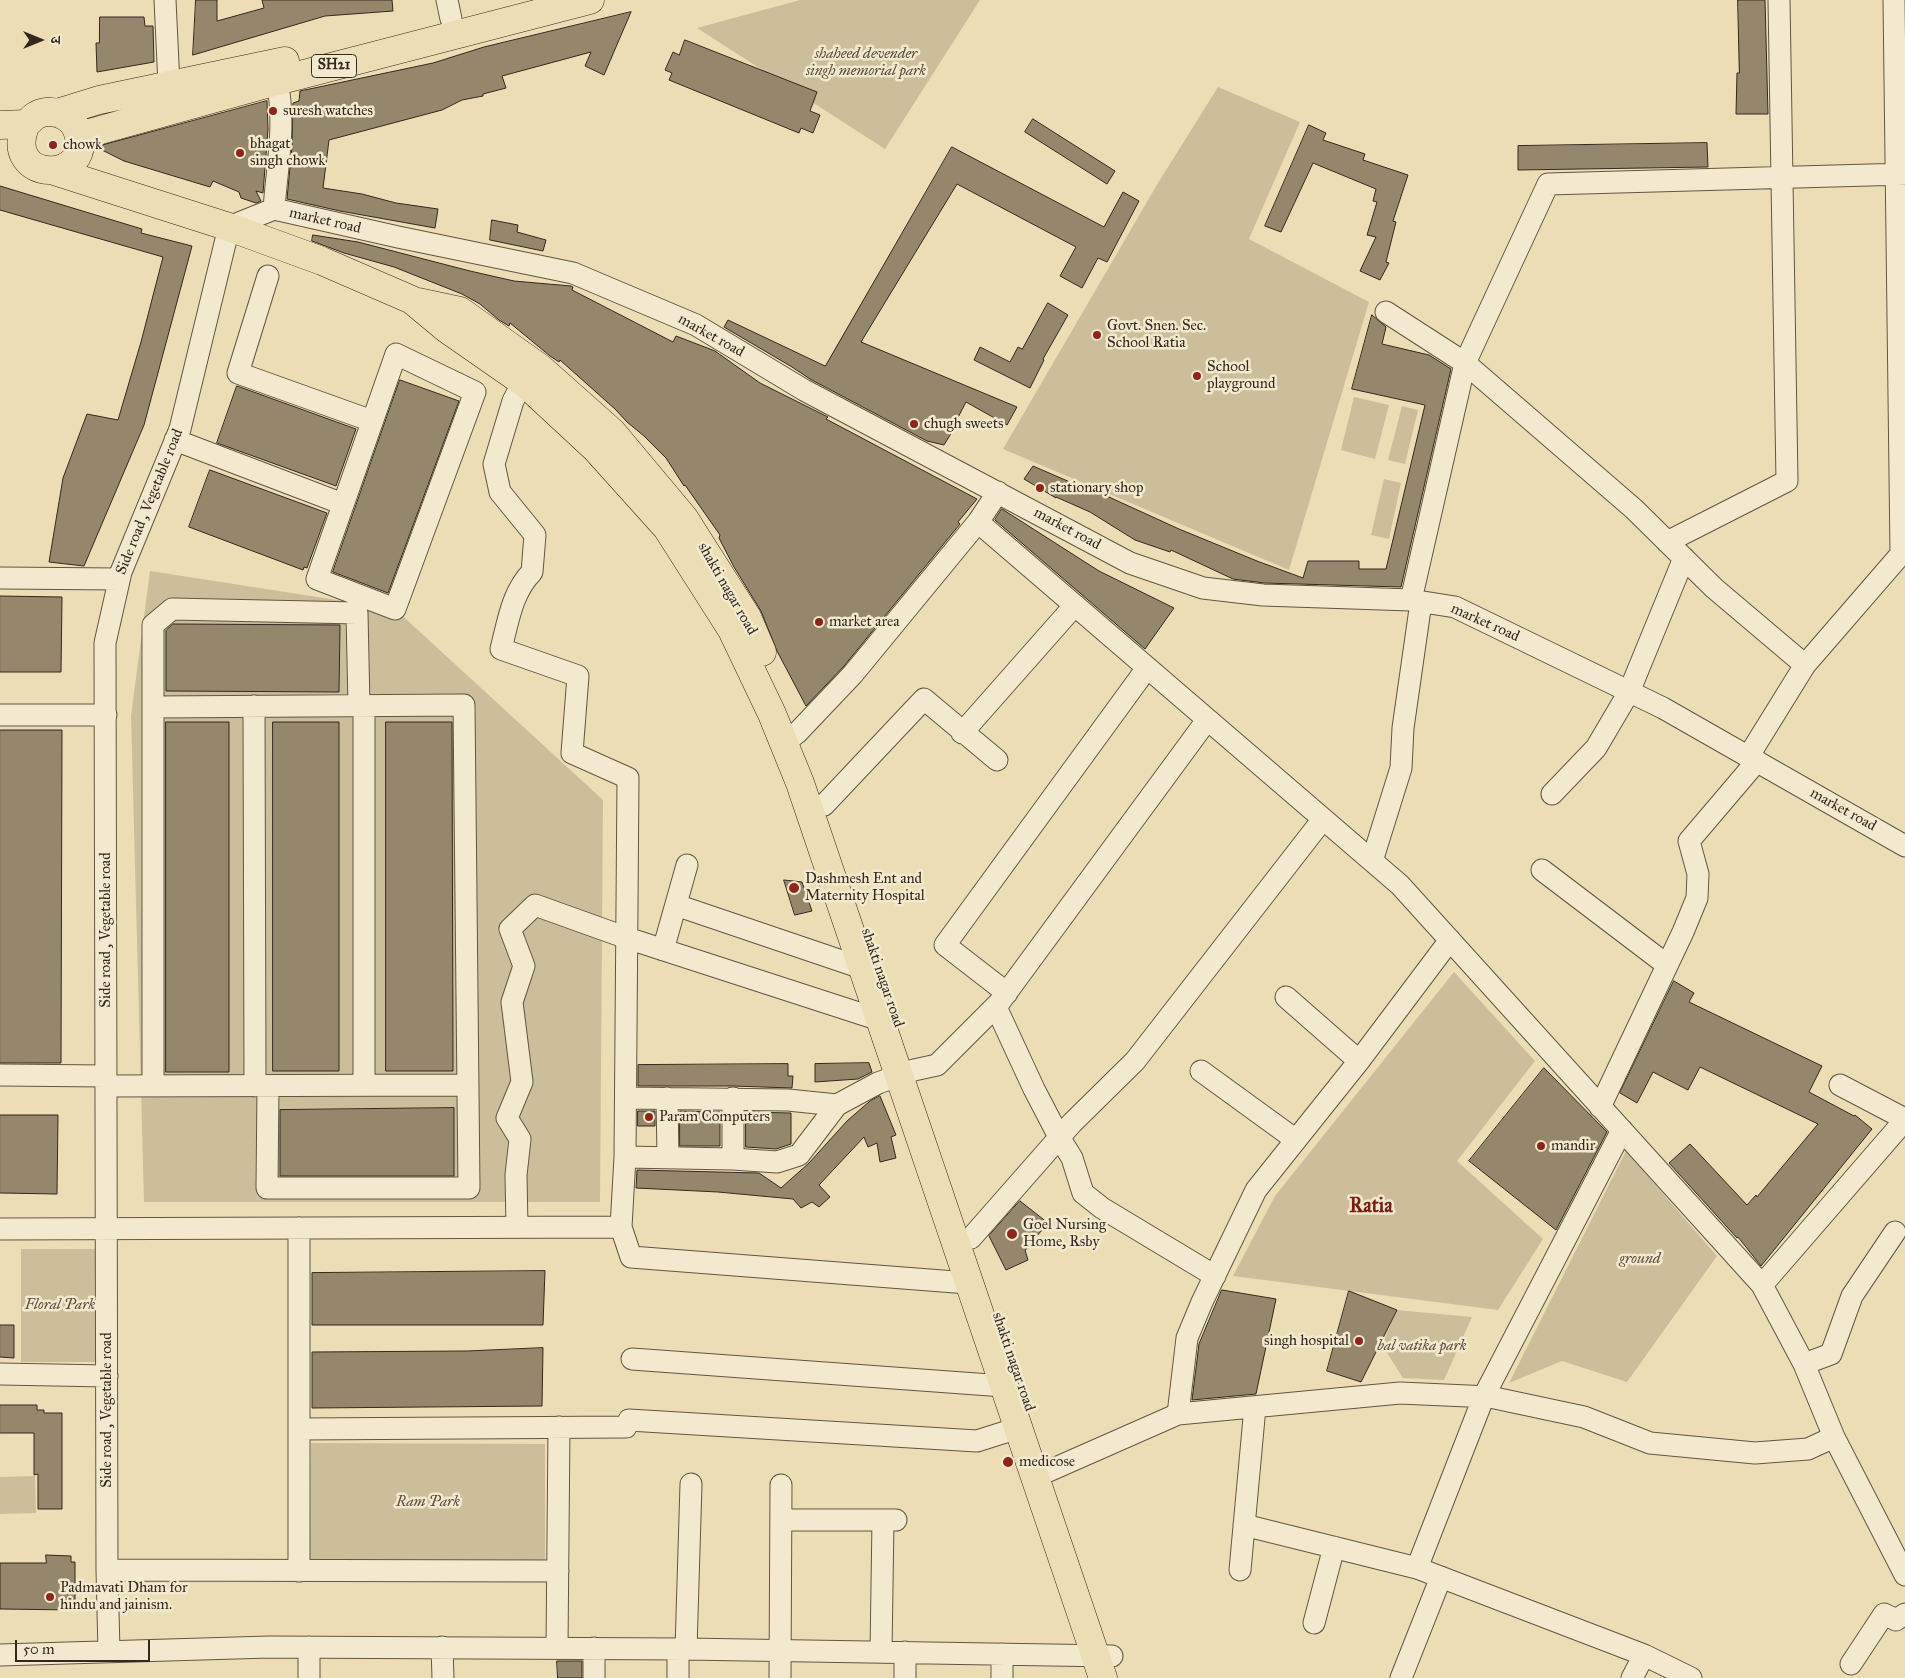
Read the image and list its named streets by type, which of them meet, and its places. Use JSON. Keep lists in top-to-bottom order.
{
  "streets": {
    "main road": ["SH21", "shakti nagar road"],
    "street": ["market road", "Side road , Vegetable road"]
  },
  "crossings": [
    ["market road", "Side road , Vegetable road"]
  ],
  "districts": ["Ratia"],
  "parks": [
    "shaheed devender singh memorial park",
    "ground",
    "Floral Park",
    "bal vatika park",
    "Ram Park"
  ],
  "places": [
    "suresh watches",
    "chowk",
    "bhagat singh chowk",
    "Govt. Snen. Sec. School Ratia",
    "School playground",
    "chugh sweets",
    "stationary shop",
    "market area",
    "Dashmesh Ent and Maternity Hospital",
    "Param Computers",
    "mandir",
    "Goel Nursing Home, Rsby",
    "singh hospital",
    "medicose",
    "Padmavati Dham for hindu and jainism."
  ],
  "scale_bar": "50 m",
  "north": "right"
}
